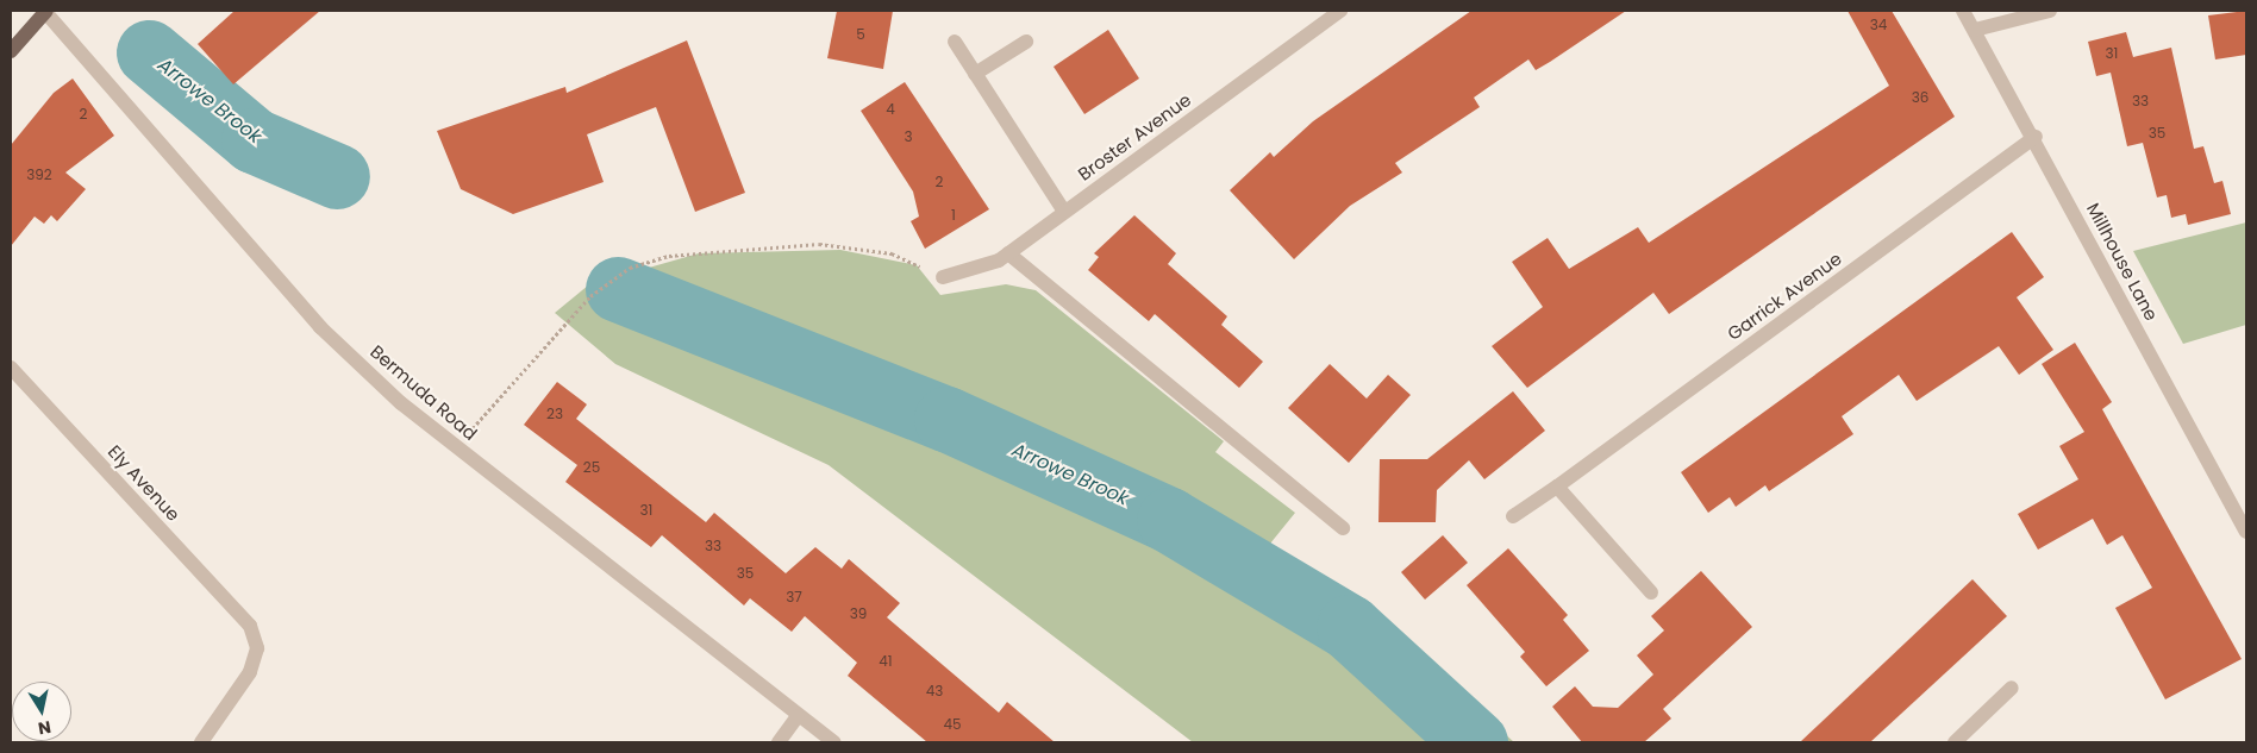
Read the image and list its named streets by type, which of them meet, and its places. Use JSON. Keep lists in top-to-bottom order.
{
  "streets": {
    "street": [
      "Broster Avenue",
      "Millhouse Lane",
      "Garrick Avenue",
      "Bermuda Road",
      "Ely Avenue"
    ]
  },
  "crossings": [
    ["Millhouse Lane", "Garrick Avenue"]
  ],
  "water": ["Arrowe Brook"],
  "house_numbers": [
    "34",
    "5",
    "31",
    "36",
    "33",
    "4",
    "2",
    "35",
    "3",
    "392",
    "2",
    "1",
    "23",
    "25",
    "31",
    "33",
    "35",
    "37",
    "39",
    "41",
    "43",
    "45"
  ],
  "north": "bottom"
}
